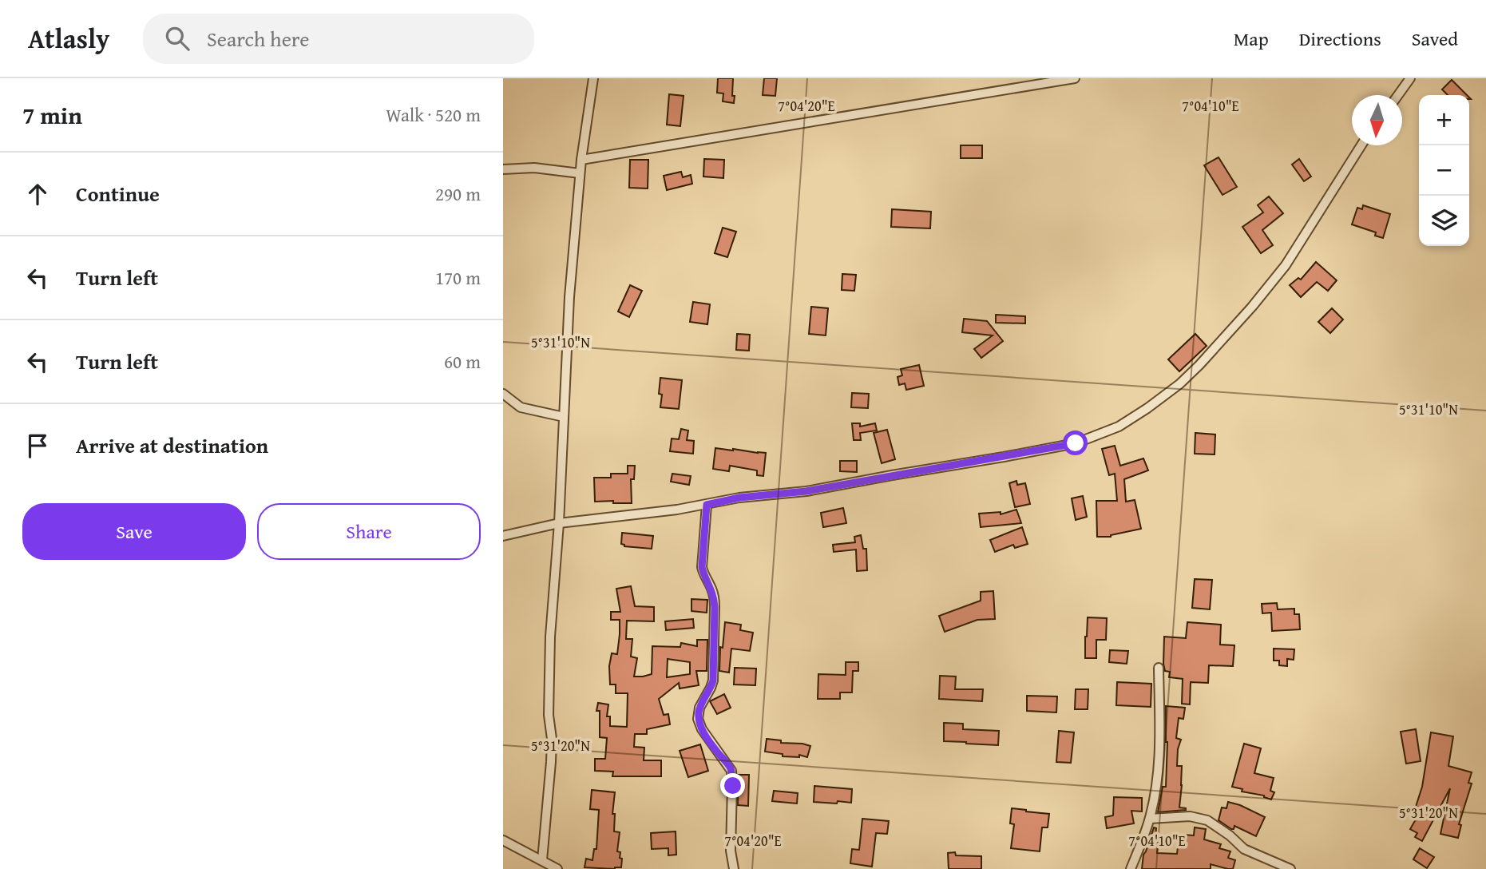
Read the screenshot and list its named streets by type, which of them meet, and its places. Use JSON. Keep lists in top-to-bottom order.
{
  "north": "bottom",
  "page": {
    "header": "Atlasly",
    "search": "Search here",
    "nav": ["Map", "Directions", "Saved"],
    "heading": ["7 min", "Walk · 520 m"],
    "map_buttons": ["+", "−"],
    "list": [
      ["Continue", "290 m"],
      ["Turn left", "170 m"],
      ["Turn left", "60 m"],
      "Arrive at destination"
    ],
    "buttons": ["Save", "Share"]
  },
  "coordinates": [
    "7°04'20\"E",
    "7°04'10\"E",
    "5°31'10\"N",
    "5°31'20\"N"
  ]
}
